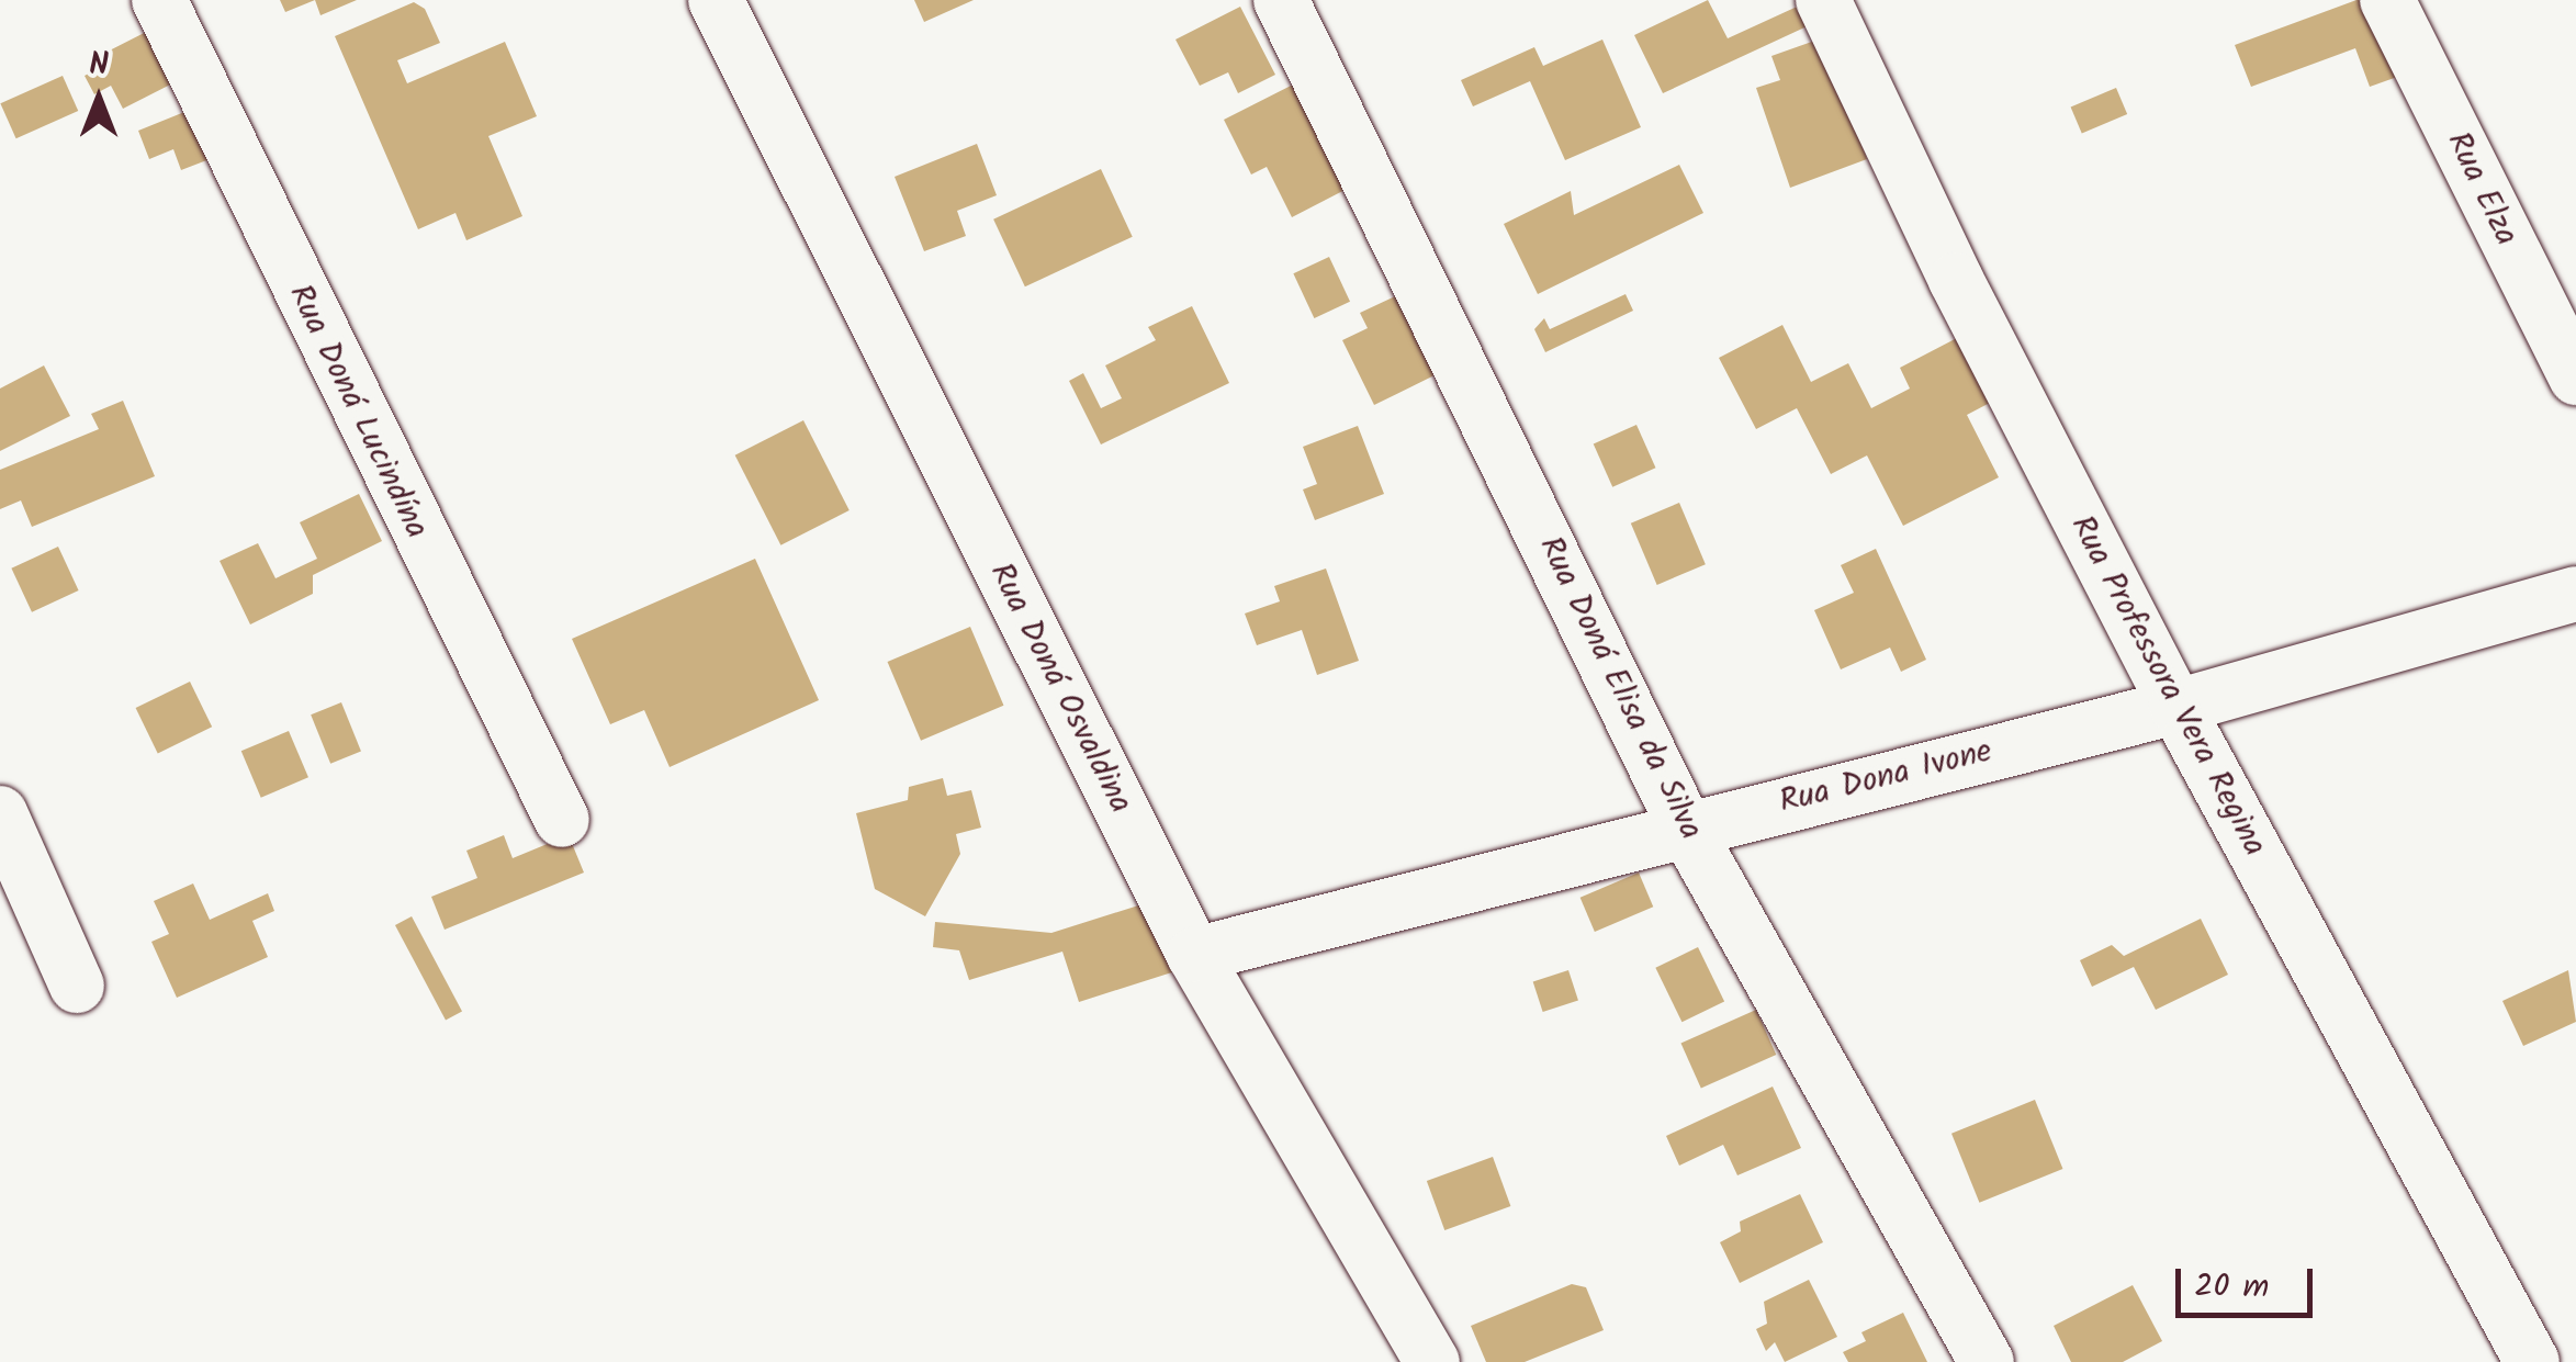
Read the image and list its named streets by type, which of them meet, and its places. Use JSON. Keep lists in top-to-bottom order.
{
  "streets": {
    "street": [
      "Rua Elza",
      "Rua Doná Lucindína",
      "Rua Professora Vera Regina",
      "Rua Doná Osvaldina",
      "Rua Doná Elisa da Silva",
      "Rua Dona Ivone"
    ]
  },
  "crossings": [
    ["Rua Professora Vera Regina", "Rua Dona Ivone"],
    ["Rua Doná Osvaldina", "Rua Dona Ivone"],
    ["Rua Doná Elisa da Silva", "Rua Dona Ivone"]
  ],
  "scale_bar": "20 m",
  "north": "top"
}
